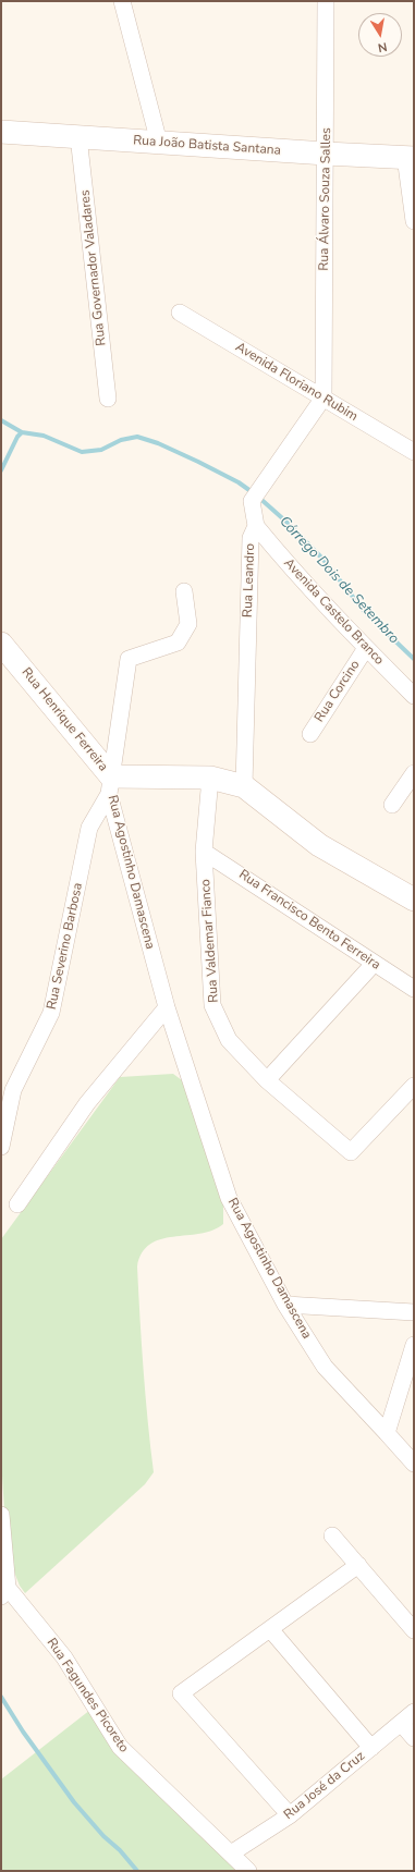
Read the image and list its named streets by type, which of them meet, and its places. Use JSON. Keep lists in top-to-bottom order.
{
  "streets": {
    "street": [
      "Rua João Batista Santana",
      "Rua Álvaro Souza Salles",
      "Rua Governador Valadares",
      "Avenida Floriano Rubim",
      "Rua Leandro",
      "Avenida Castelo Branco",
      "Rua Corcino",
      "Rua Henrique Ferreira",
      "Rua Agostinho Damascena",
      "Rua Francisco Bento Ferreira",
      "Rua Valdemar Fianco",
      "Rua Severino Barbosa",
      "Rua Fagundes Picoreto",
      "Rua José da Cruz"
    ]
  },
  "crossings": [
    ["Rua João Batista Santana", "Rua Álvaro Souza Salles"],
    ["Rua João Batista Santana", "Rua Governador Valadares"],
    ["Rua Álvaro Souza Salles", "Avenida Floriano Rubim"],
    ["Rua Álvaro Souza Salles", "Rua Leandro"],
    ["Avenida Floriano Rubim", "Rua Leandro"],
    ["Rua Leandro", "Avenida Castelo Branco"],
    ["Rua Leandro", "Rua Henrique Ferreira"],
    ["Avenida Castelo Branco", "Rua Corcino"],
    ["Rua Henrique Ferreira", "Rua Agostinho Damascena"],
    ["Rua Henrique Ferreira", "Rua Valdemar Fianco"],
    ["Rua Henrique Ferreira", "Rua Severino Barbosa"],
    ["Rua Agostinho Damascena", "Rua Severino Barbosa"],
    ["Rua Francisco Bento Ferreira", "Rua Valdemar Fianco"],
    ["Rua Fagundes Picoreto", "Rua José da Cruz"]
  ],
  "water": ["Córrego Dois de Setembro"],
  "north": "bottom"
}
